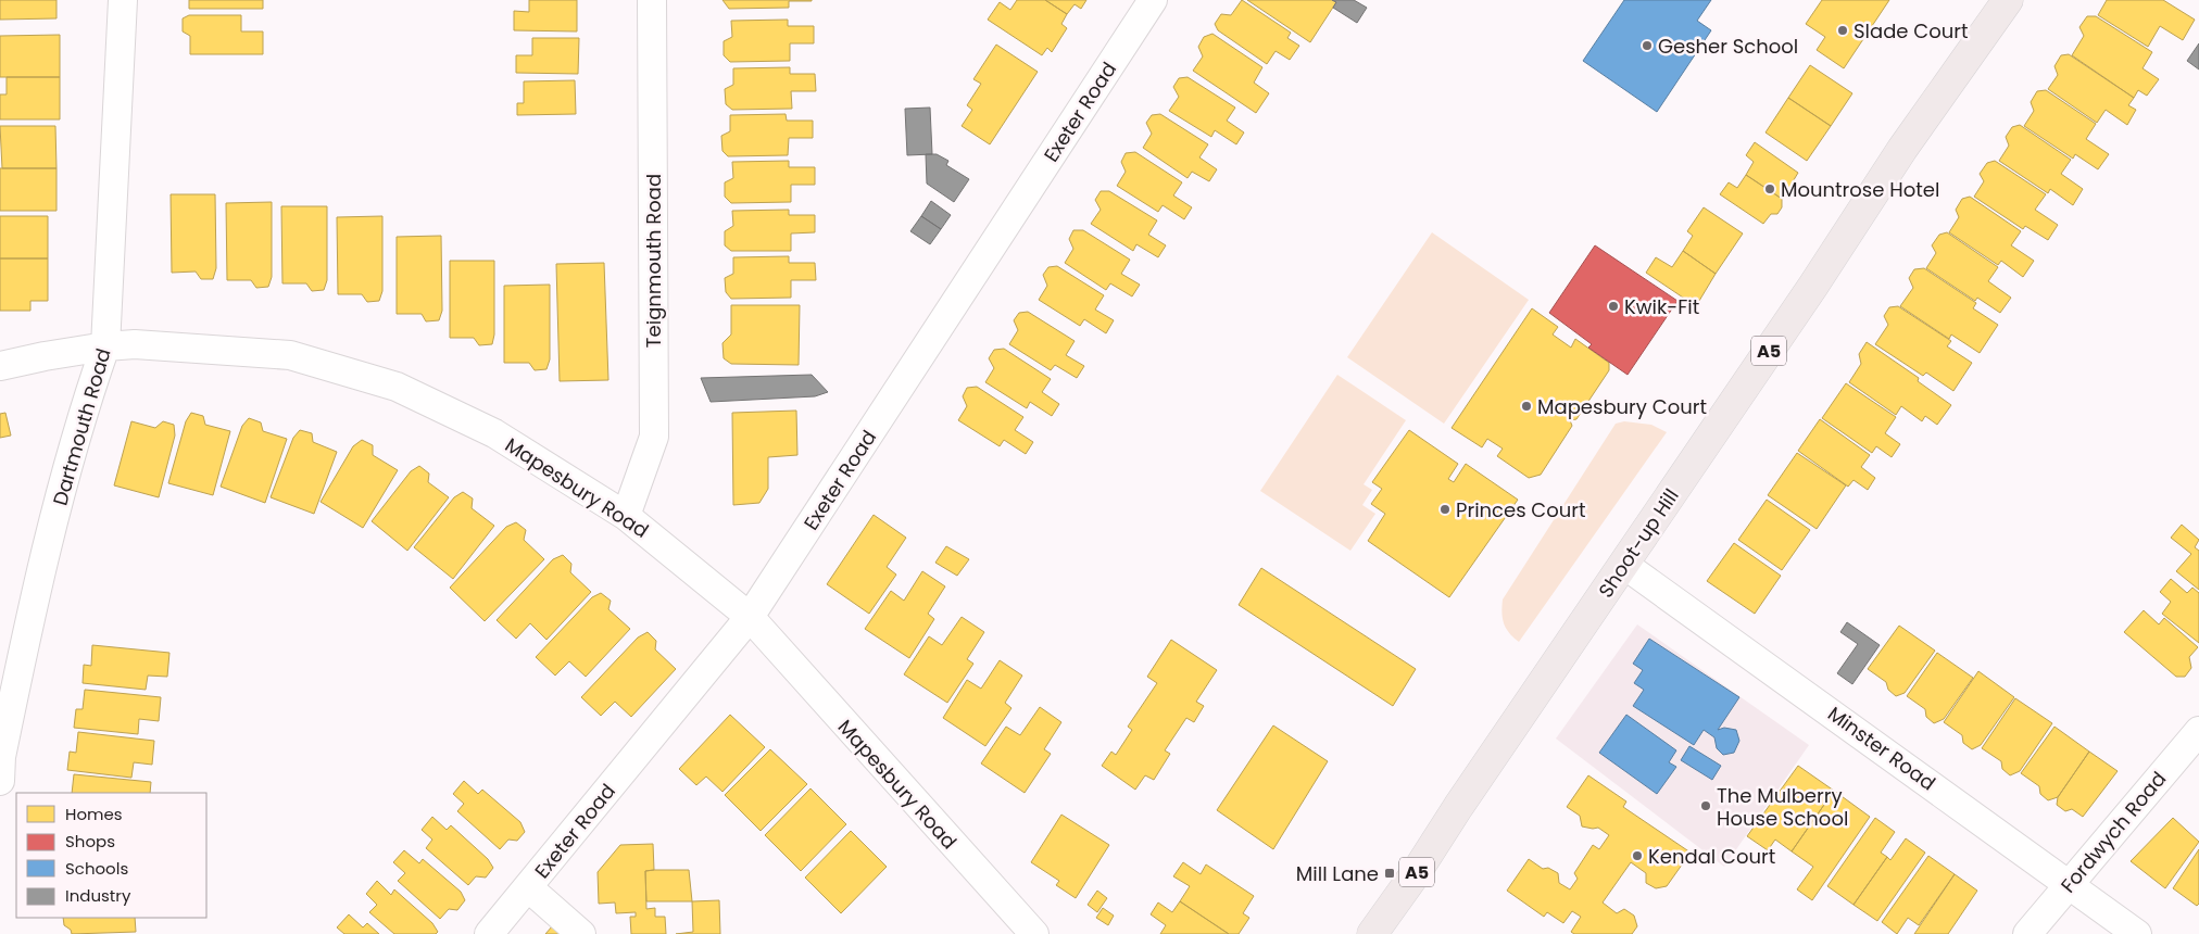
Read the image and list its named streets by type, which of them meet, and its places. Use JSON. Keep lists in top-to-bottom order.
{
  "streets": {
    "main road": ["A5", "Shoot-up Hill"],
    "street": [
      "Exeter Road",
      "Teignmouth Road",
      "Dartmouth Road",
      "Mapesbury Road",
      "Minster Road",
      "Fordwych Road"
    ]
  },
  "crossings": [
    ["Exeter Road", "Mapesbury Road"],
    ["Teignmouth Road", "Mapesbury Road"],
    ["Dartmouth Road", "Mapesbury Road"],
    ["Shoot-up Hill", "Minster Road"],
    ["Minster Road", "Fordwych Road"]
  ],
  "places": {
    "other": [
      "Slade Court",
      "Gesher School",
      "Mountrose Hotel",
      "Kwik-Fit",
      "Mapesbury Court",
      "Princes Court",
      "The Mulberry House School",
      "Kendal Court"
    ],
    "transit": ["Mill Lane"]
  },
  "legend": [
    "Homes",
    "Shops",
    "Schools",
    "Industry"
  ]
}
